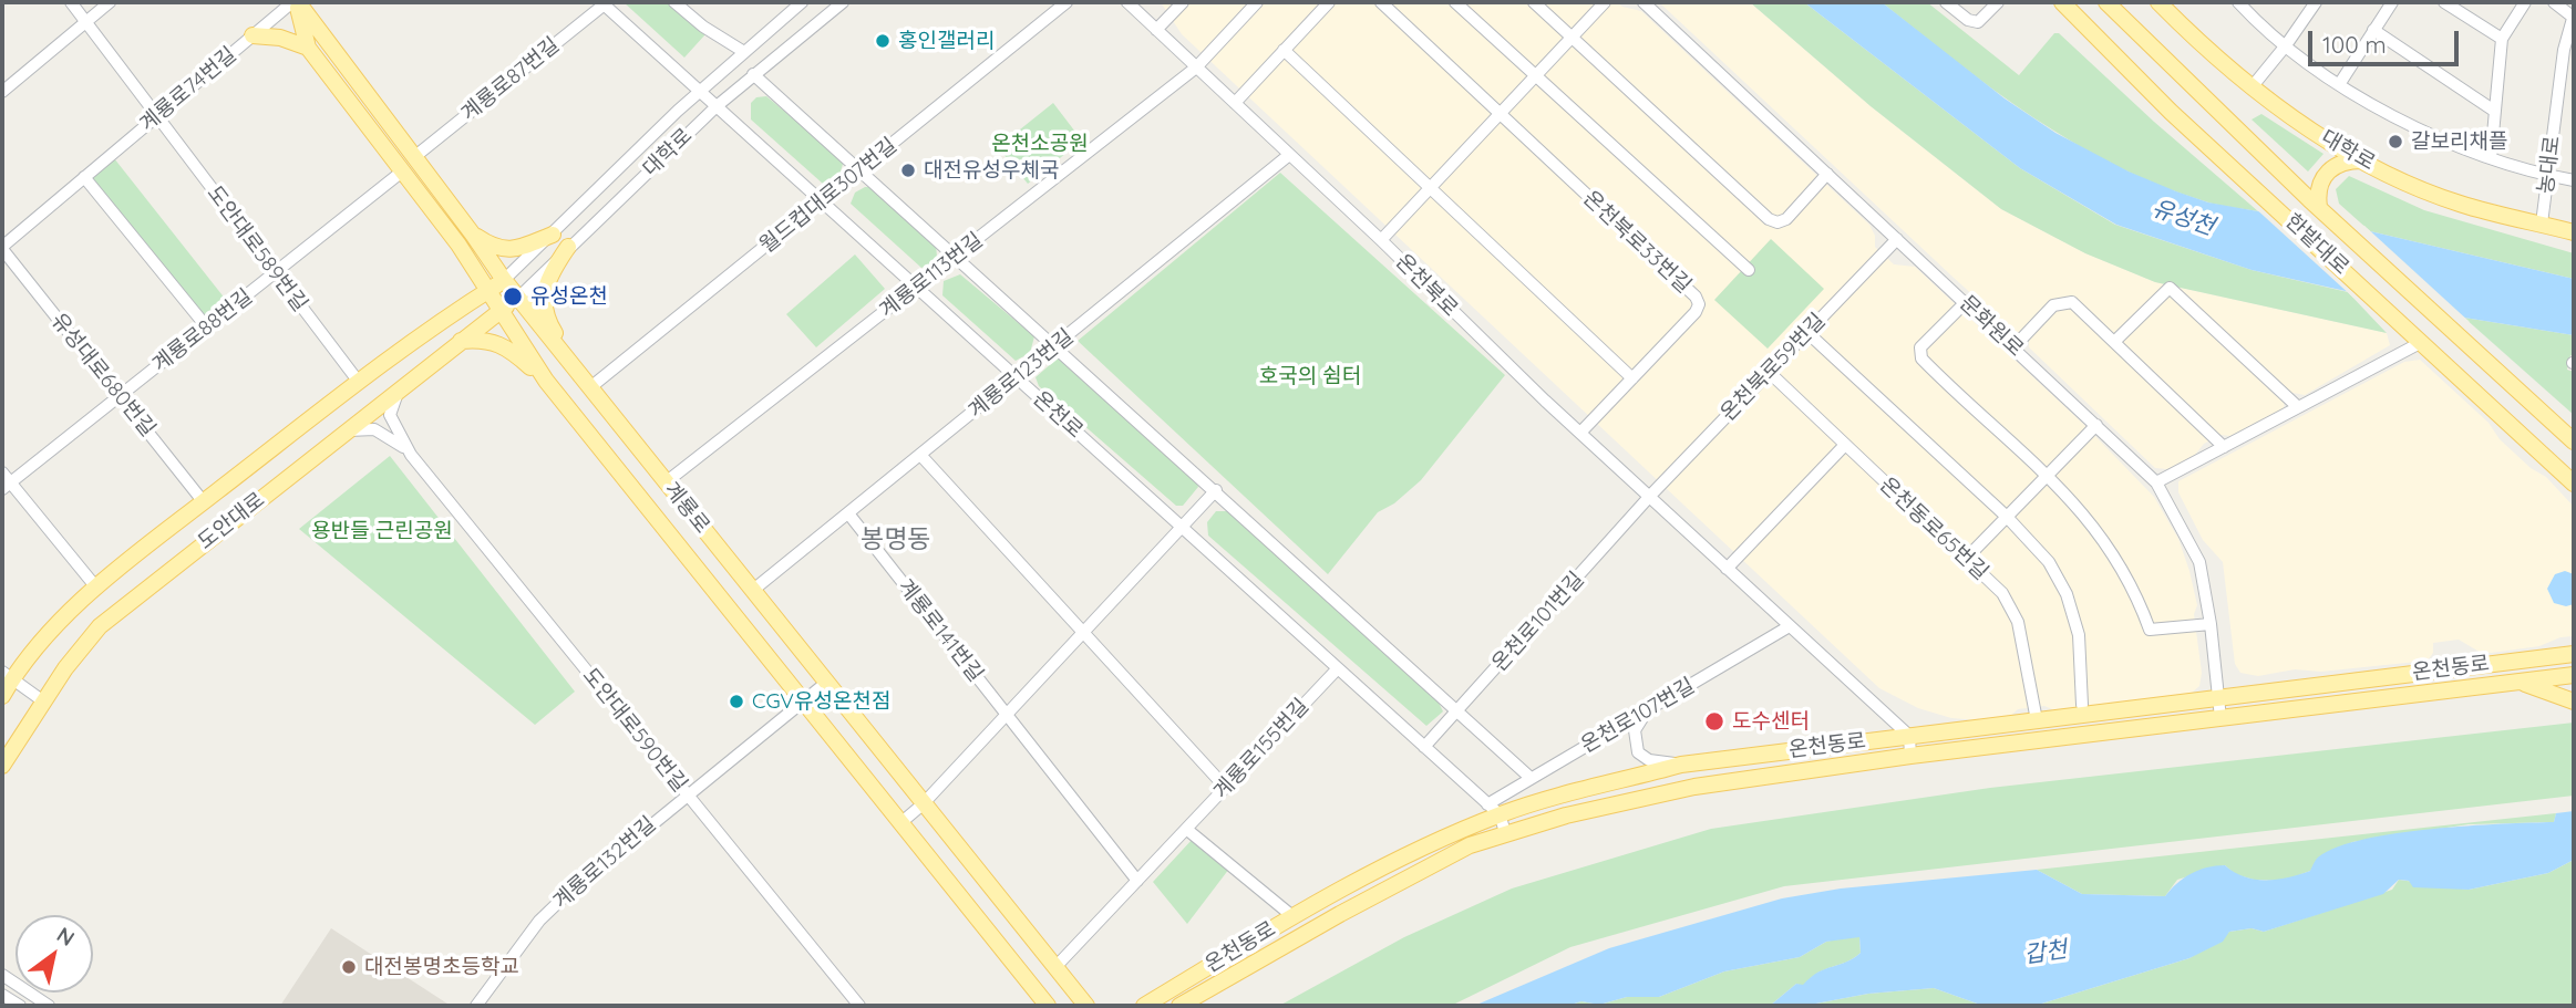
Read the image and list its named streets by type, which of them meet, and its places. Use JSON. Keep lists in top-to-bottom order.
{
  "streets": {
    "main road": [
      "대학로",
      "한밭대로",
      "계룡로",
      "도안대로",
      "온천동로"
    ],
    "street": [
      "계룡로87번길",
      "계룡로74번길",
      "농대로",
      "월드컵대로307번길",
      "온천북로33번길",
      "도안대로589번길",
      "계룡로113번길",
      "온천북로",
      "문화원로",
      "계룡로88번길",
      "온천북로59번길",
      "계룡로123번길",
      "유성대로680번길",
      "온천로",
      "온천동로65번길",
      "온천로101번길",
      "계룡로141번길",
      "온천로107번길",
      "도안대로590번길",
      "계룡로155번길",
      "계룡로132번길"
    ]
  },
  "crossings": [
    ["계룡로87번길", "온천로"],
    ["계룡로87번길", "계룡로"],
    ["계룡로74번길", "도안대로589번길"],
    ["계룡로74번길", "유성대로680번길"],
    ["계룡로74번길", "계룡로"],
    ["대학로", "농대로"],
    ["대학로", "온천로"],
    ["대학로", "계룡로"],
    ["대학로", "도안대로"],
    ["월드컵대로307번길", "온천로"],
    ["월드컵대로307번길", "계룡로"],
    ["온천북로33번길", "온천북로"],
    ["도안대로589번길", "계룡로88번길"],
    ["도안대로589번길", "도안대로"],
    ["계룡로113번길", "온천북로"],
    ["계룡로113번길", "온천로"],
    ["계룡로113번길", "계룡로"],
    ["온천북로", "온천북로59번길"],
    ["온천북로", "계룡로123번길"],
    ["온천북로", "온천로101번길"],
    ["온천북로", "온천동로"],
    ["온천북로", "온천로107번길"],
    ["문화원로", "온천북로59번길"],
    ["문화원로", "온천동로"],
    ["계룡로88번길", "유성대로680번길"],
    ["계룡로88번길", "계룡로"],
    ["온천북로59번길", "온천동로65번길"],
    ["온천북로59번길", "온천로101번길"],
    ["계룡로123번길", "온천로"],
    ["계룡로123번길", "계룡로"],
    ["계룡로123번길", "계룡로141번길"],
    ["유성대로680번길", "도안대로"],
    ["온천로", "온천로101번길"],
    ["온천로", "온천동로"],
    ["온천로", "온천로107번길"],
    ["온천로", "계룡로155번길"],
    ["계룡로", "도안대로"],
    ["계룡로", "계룡로155번길"],
    ["계룡로", "계룡로132번길"],
    ["온천동로65번길", "온천동로"],
    ["계룡로141번길", "계룡로155번길"],
    ["온천동로", "온천로107번길"],
    ["도안대로590번길", "계룡로132번길"]
  ],
  "districts": ["봉명동"],
  "water": ["유성천", "갑천"],
  "parks": ["온천소공원", "호국의 쉼터", "용반들 근린공원"],
  "places": [
    "홍인갤러리",
    "갈보리채플",
    "대전유성우체국",
    "유성온천",
    "CGV유성온천점",
    "도수센터",
    "대전봉명초등학교"
  ],
  "scale_bar": "100 m",
  "north": "top right"
}
